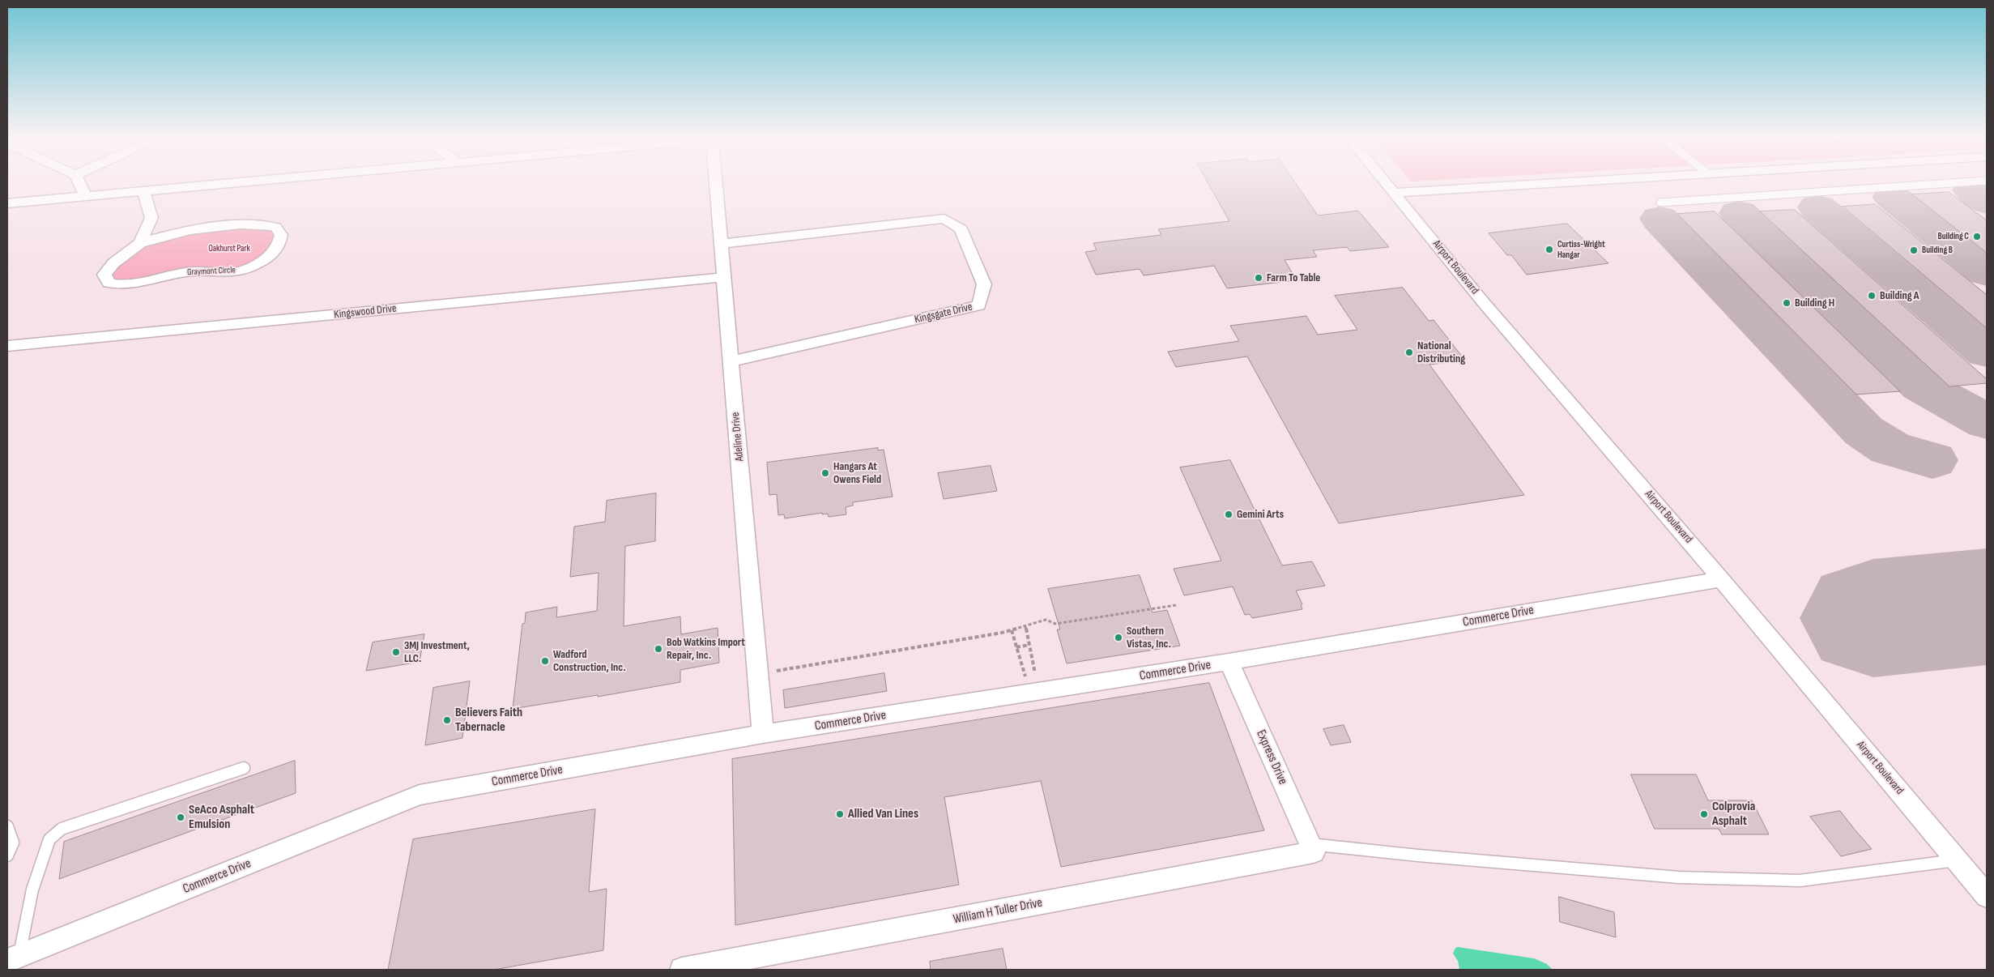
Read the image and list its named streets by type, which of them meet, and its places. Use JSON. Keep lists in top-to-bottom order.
{
  "streets": {
    "street": [
      "Airport Boulevard",
      "Graymont Circle",
      "Kingswood Drive",
      "Kingsgate Drive",
      "Adeline Drive",
      "Commerce Drive",
      "Express Drive",
      "William H Tuller Drive"
    ]
  },
  "crossings": [
    ["Airport Boulevard", "Commerce Drive"],
    ["Kingswood Drive", "Adeline Drive"],
    ["Kingsgate Drive", "Adeline Drive"],
    ["Adeline Drive", "Commerce Drive"],
    ["Commerce Drive", "Express Drive"],
    ["Express Drive", "William H Tuller Drive"]
  ],
  "parks": ["Oakhurst Park"],
  "places": [
    "Building C",
    "Curtiss-Wright Hangar",
    "Building B",
    "Farm To Table",
    "Building A",
    "Building H",
    "National Distributing",
    "Hangars At Owens Field",
    "Gemini Arts",
    "Southern Vistas, Inc.",
    "Bob Watkins Import Repair, Inc.",
    "3MJ Investment, LLC.",
    "Wadford Construction, Inc.",
    "Believers Faith Tabernacle",
    "Allied Van Lines",
    "Colprovia Asphalt",
    "SeAco Asphalt Emulsion"
  ]
}
